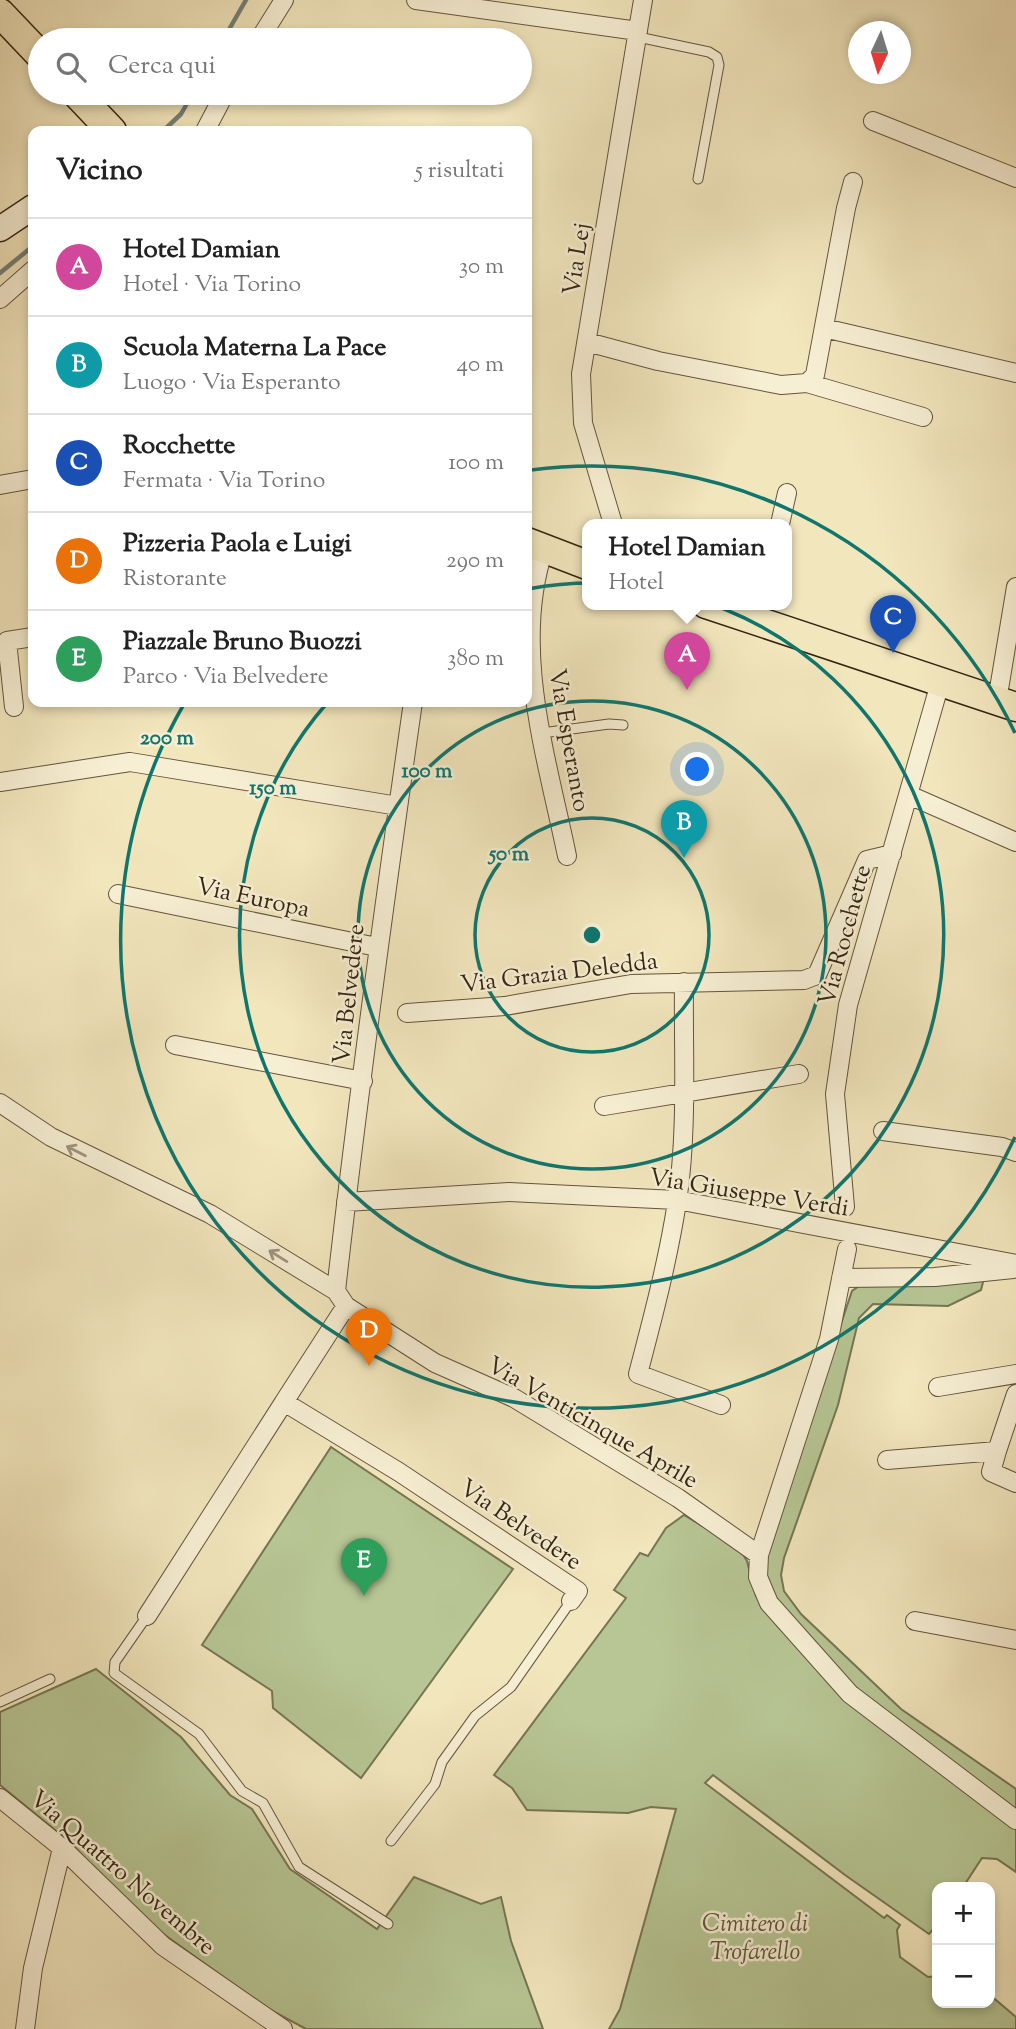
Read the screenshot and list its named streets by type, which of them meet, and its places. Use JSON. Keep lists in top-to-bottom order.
{
  "streets": {
    "street": [
      "Via Lej",
      "Via Esperanto",
      "Via Europa",
      "Via Rocchette",
      "Via Grazia Deledda",
      "Via Belvedere",
      "Via Giuseppe Verdi",
      "Via Venticinque Aprile",
      "Via Quattro Novembre"
    ]
  },
  "crossings": [
    ["Via Europa", "Via Belvedere"],
    ["Via Rocchette", "Via Grazia Deledda"],
    ["Via Belvedere", "Via Giuseppe Verdi"],
    ["Via Belvedere", "Via Venticinque Aprile"]
  ],
  "one_way": ["Via Venticinque Aprile"],
  "parks": ["Cimitero di Trofarello"],
  "north": "bottom",
  "page": {
    "search": "Cerca qui",
    "heading": ["Vicino", "5 risultati"],
    "list": [
      {
        "mark": "A",
        "name": "Hotel Damian",
        "note": "Hotel · Via Torino",
        "value": "30 m"
      },
      {
        "mark": "B",
        "name": "Scuola Materna La Pace",
        "note": "Luogo · Via Esperanto",
        "value": "40 m"
      },
      {
        "mark": "C",
        "name": "Rocchette",
        "note": "Fermata · Via Torino",
        "value": "100 m"
      },
      {
        "mark": "D",
        "name": "Pizzeria Paola e Luigi",
        "note": "Ristorante",
        "value": "290 m"
      },
      {
        "mark": "E",
        "name": "Piazzale Bruno Buozzi",
        "note": "Parco · Via Belvedere",
        "value": "380 m"
      }
    ],
    "popup": ["Hotel Damian", "Hotel"],
    "pins": [
      "C",
      "A",
      "B",
      "D",
      "E"
    ],
    "map_buttons": ["+", "−"]
  },
  "rings": [
    "200 m",
    "100 m",
    "150 m",
    "50 m"
  ]
}
